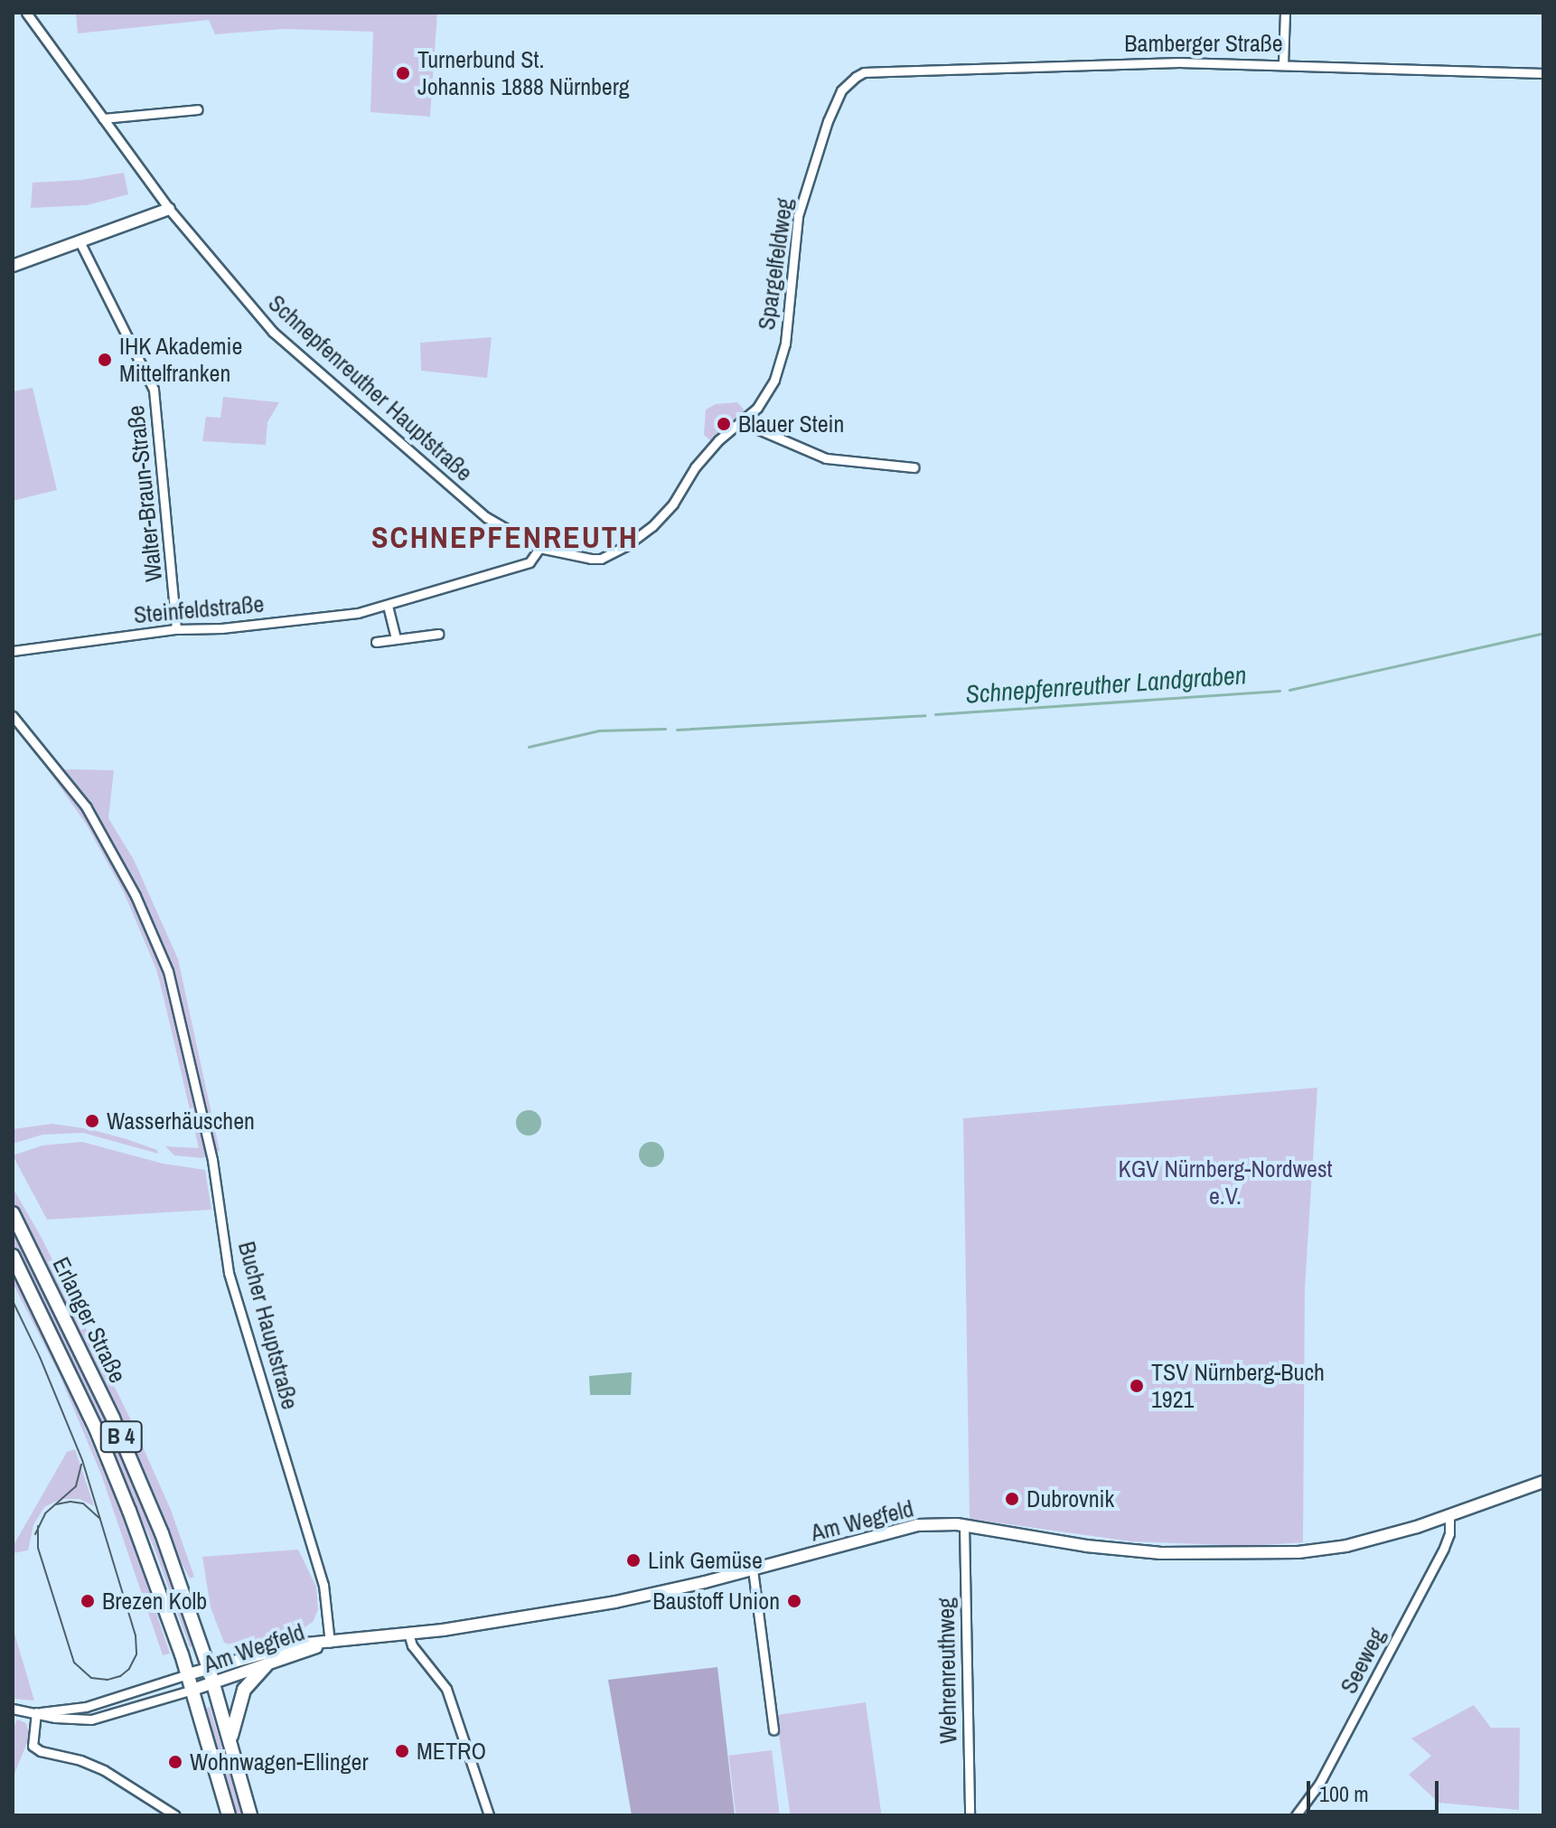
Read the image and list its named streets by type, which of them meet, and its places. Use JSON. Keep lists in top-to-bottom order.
{
  "streets": {
    "main road": ["Erlanger Straße", "B 4"],
    "street": [
      "Bamberger Straße",
      "Spargelfeldweg",
      "Schnepfenreuther Hauptstraße",
      "Walter-Braun-Straße",
      "Steinfeldstraße",
      "Bucher Hauptstraße",
      "Am Wegfeld",
      "Seeweg",
      "Wehrenreuthweg"
    ]
  },
  "crossings": [
    ["Bamberger Straße", "Spargelfeldweg"],
    ["Spargelfeldweg", "Schnepfenreuther Hauptstraße"],
    ["Schnepfenreuther Hauptstraße", "Steinfeldstraße"],
    ["Walter-Braun-Straße", "Steinfeldstraße"],
    ["Erlanger Straße", "B 4"],
    ["Erlanger Straße", "Am Wegfeld"],
    ["Bucher Hauptstraße", "Am Wegfeld"],
    ["B 4", "Am Wegfeld"],
    ["Am Wegfeld", "Seeweg"],
    ["Am Wegfeld", "Wehrenreuthweg"]
  ],
  "districts": ["SCHNEPFENREUTH"],
  "water": ["Schnepfenreuther Landgraben"],
  "parks": ["KGV Nürnberg-Nordwest e.V."],
  "places": [
    "Turnerbund St. Johannis 1888 Nürnberg",
    "IHK Akademie Mittelfranken",
    "Blauer Stein",
    "Wasserhäuschen",
    "TSV Nürnberg-Buch 1921",
    "Dubrovnik",
    "Link Gemüse",
    "Brezen Kolb",
    "Baustoff Union",
    "METRO",
    "Wohnwagen-Ellinger"
  ],
  "scale_bar": "100 m"
}
